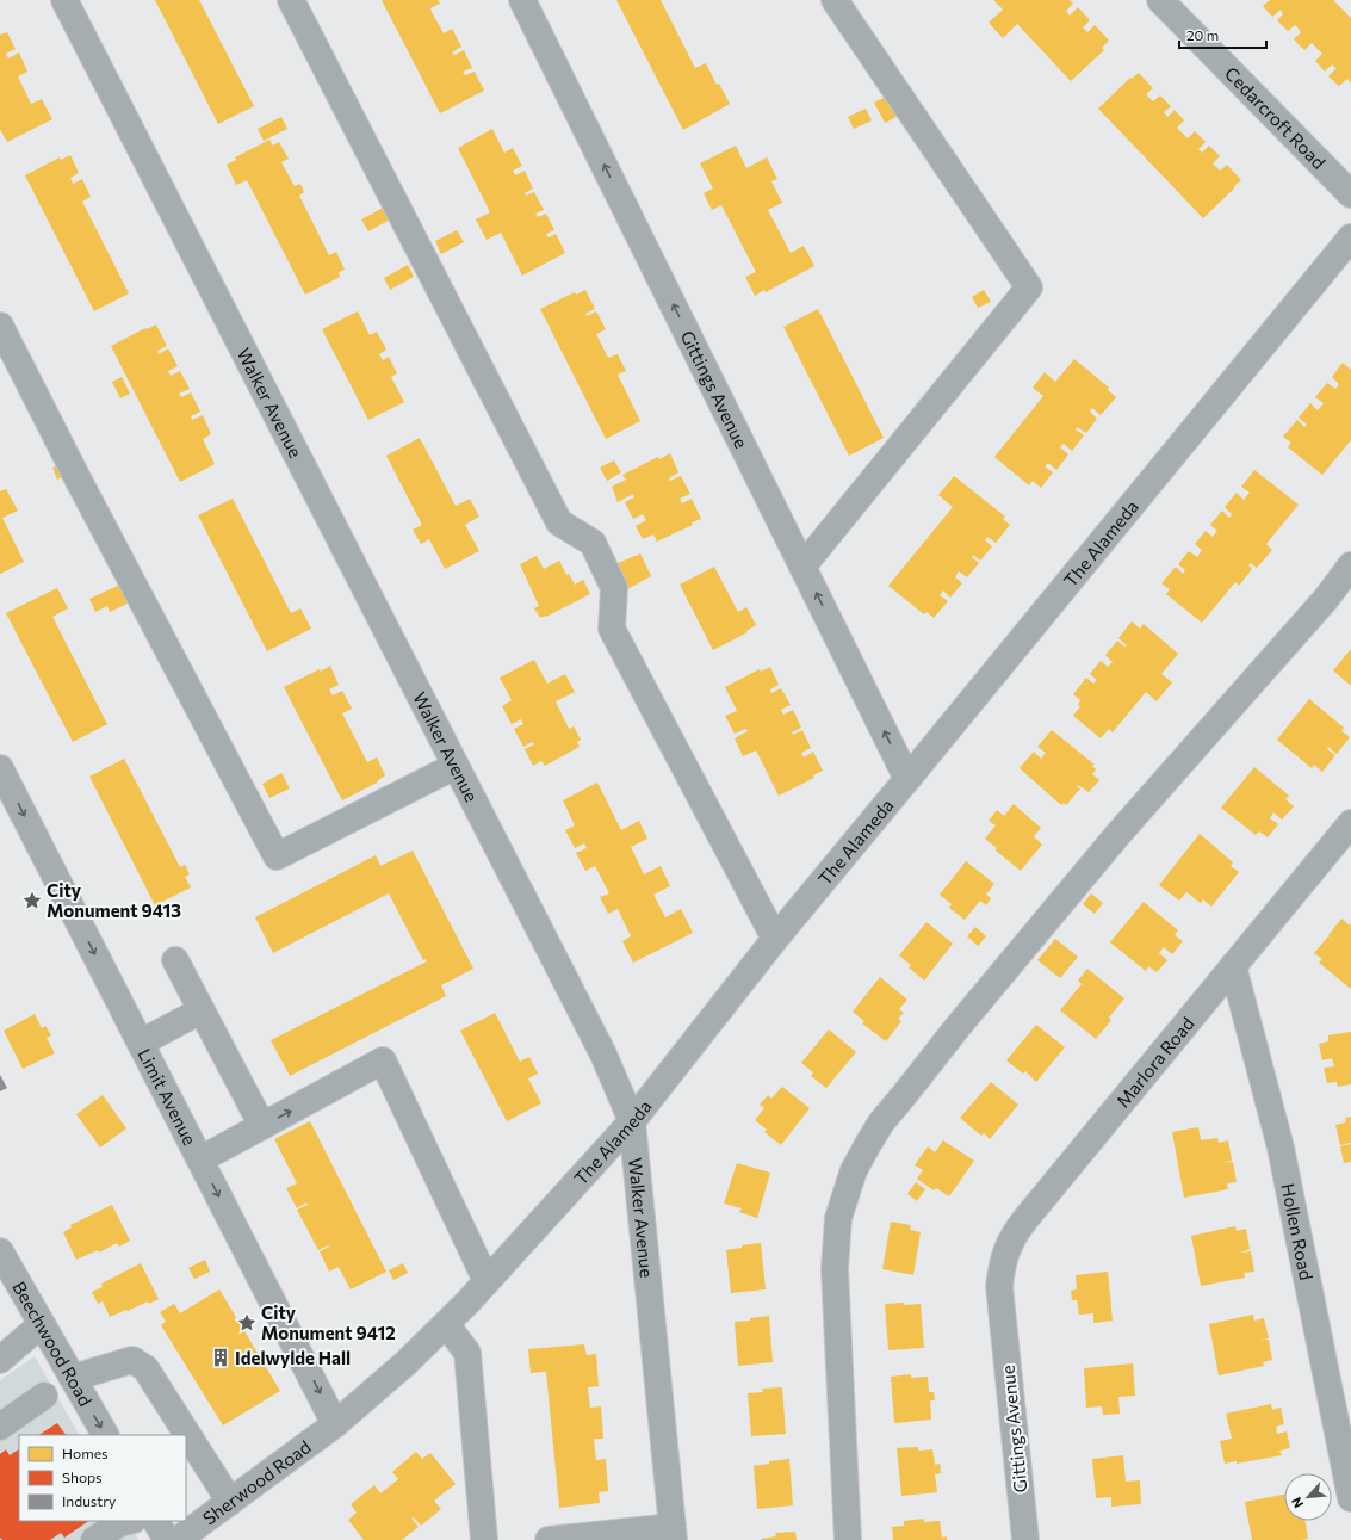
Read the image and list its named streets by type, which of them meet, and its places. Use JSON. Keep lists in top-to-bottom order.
{
  "streets": {
    "street": [
      "Cedarcroft Road",
      "Gittings Avenue",
      "Walker Avenue",
      "The Alameda",
      "Marlora Road",
      "Limit Avenue",
      "Hollen Road",
      "Beechwood Road",
      "Sherwood Road"
    ]
  },
  "crossings": [
    ["Gittings Avenue", "The Alameda"],
    ["Gittings Avenue", "Marlora Road"],
    ["Walker Avenue", "The Alameda"],
    ["The Alameda", "Limit Avenue"],
    ["The Alameda", "Sherwood Road"],
    ["Marlora Road", "Hollen Road"],
    ["Limit Avenue", "Sherwood Road"]
  ],
  "one_way": ["Limit Avenue"],
  "places": {
    "place": ["City Monument 9413", "City Monument 9412"],
    "building": ["Idelwylde Hall"]
  },
  "legend": ["Homes", "Shops", "Industry"],
  "scale_bar": "20 m",
  "north": "bottom left"
}
